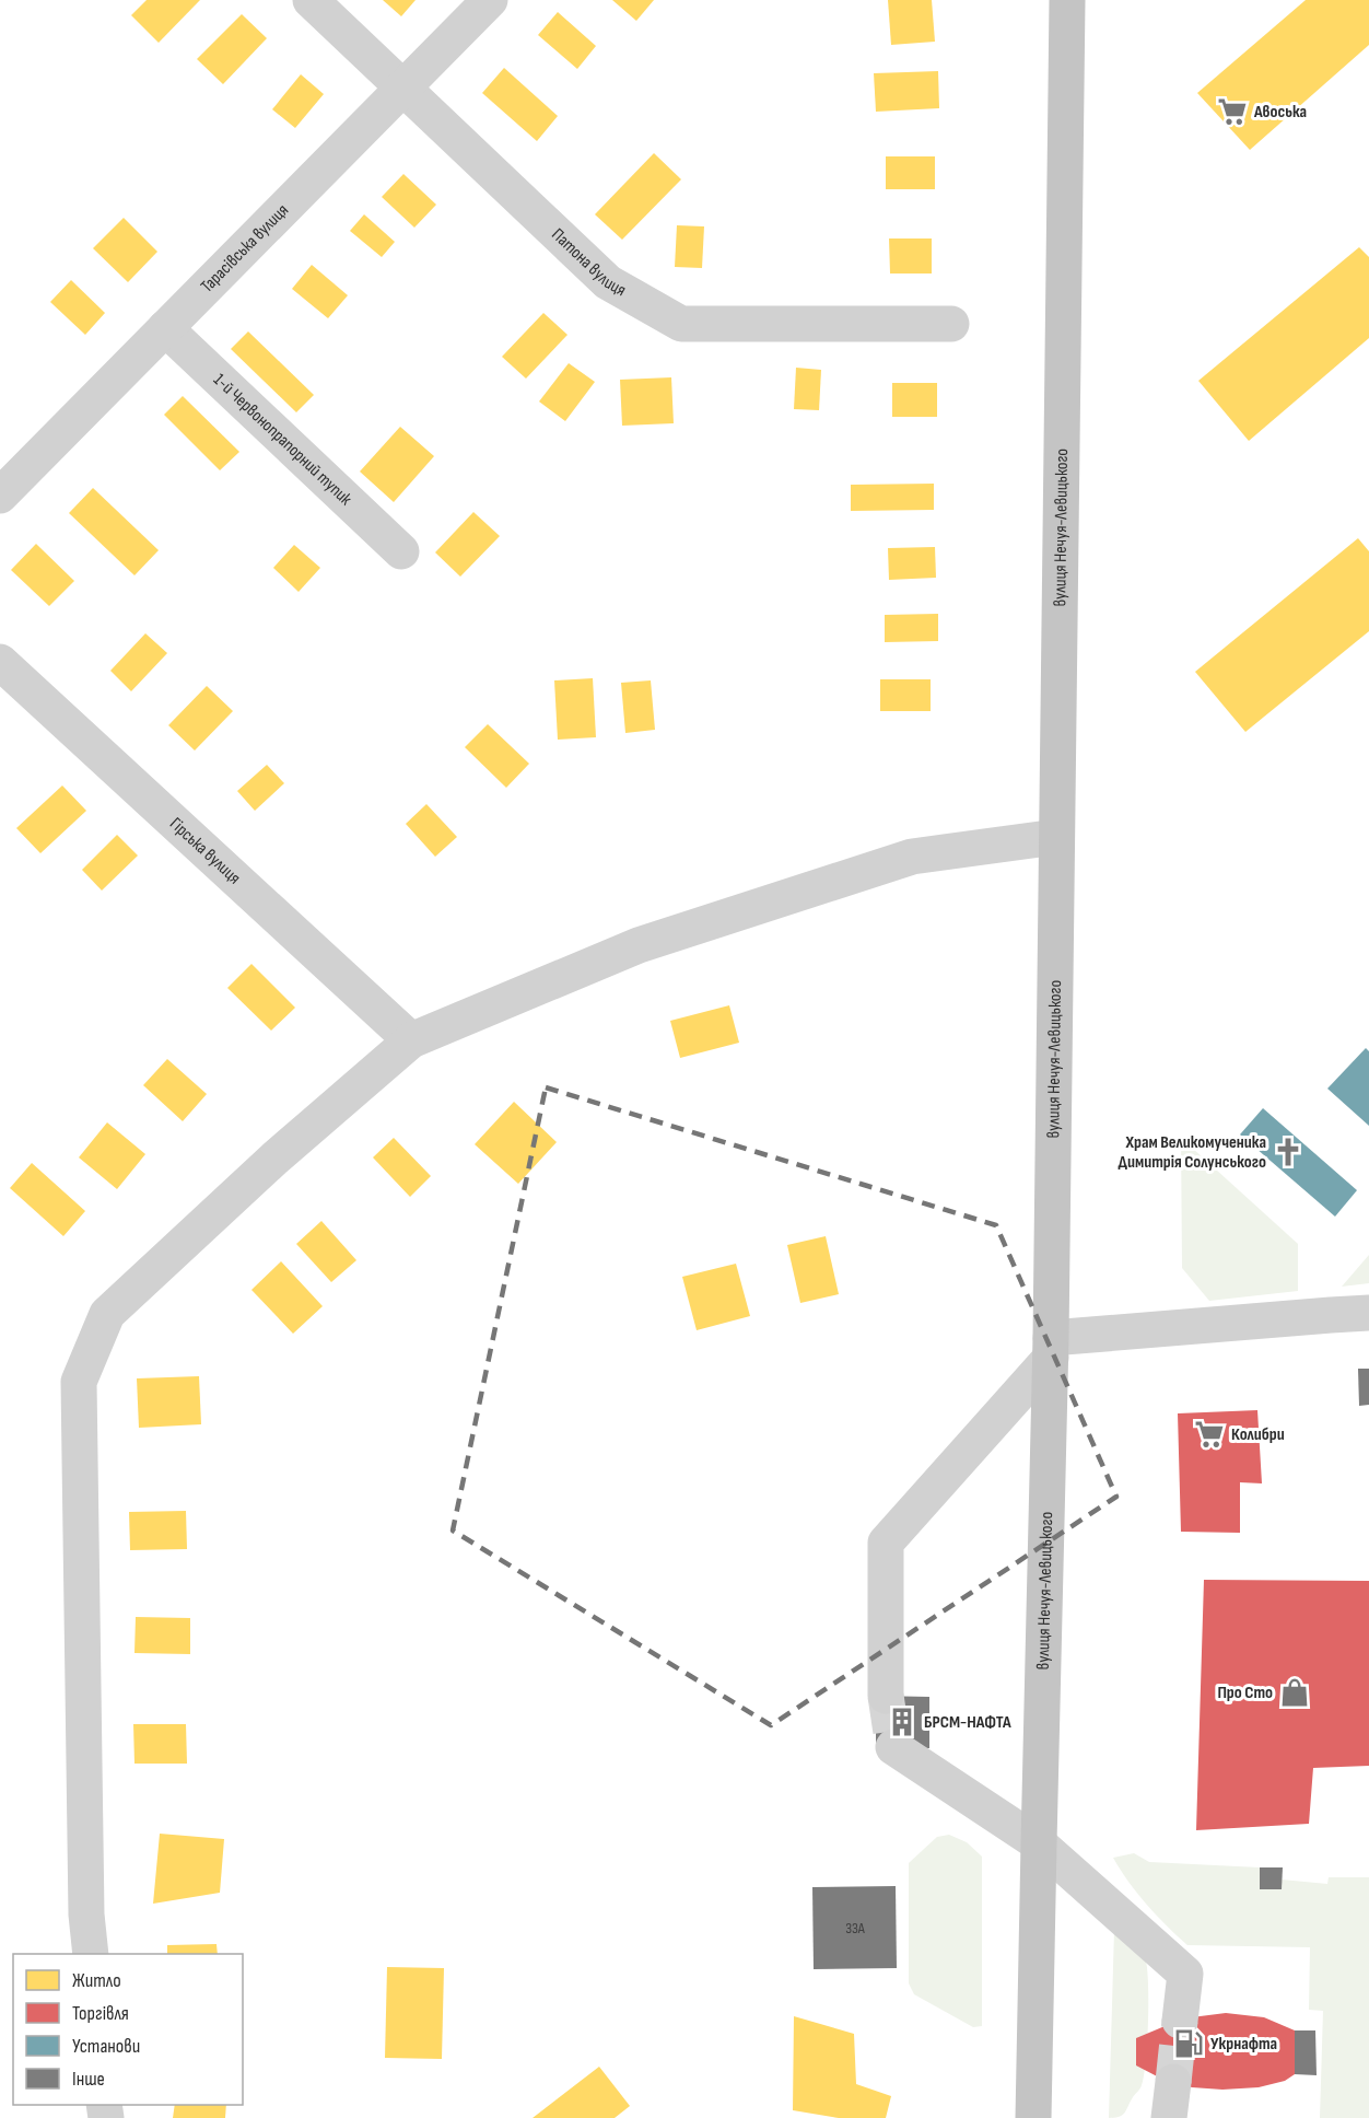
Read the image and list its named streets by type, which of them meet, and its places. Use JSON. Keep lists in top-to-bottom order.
{
  "streets": {
    "main road": ["вулиця Нечуя-Левицького"],
    "street": [
      "Тарасівська вулиця",
      "Патона вулиця",
      "1-й Червонопрапорний тупик",
      "Гірська вулиця"
    ]
  },
  "crossings": [
    ["Тарасівська вулиця", "Патона вулиця"],
    ["Тарасівська вулиця", "1-й Червонопрапорний тупик"]
  ],
  "places": {
    "supermarket": ["Авоська", "Колибри"],
    "church": ["Храм Великомученика Димитрія Солунського"],
    "shop": ["Про Сто"],
    "building": ["БРСМ-НАФТА"],
    "fuel station": ["Укрнафта"]
  },
  "house_numbers": ["33А"],
  "legend": [
    "Житло",
    "Торгівля",
    "Установи",
    "Інше"
  ]
}
